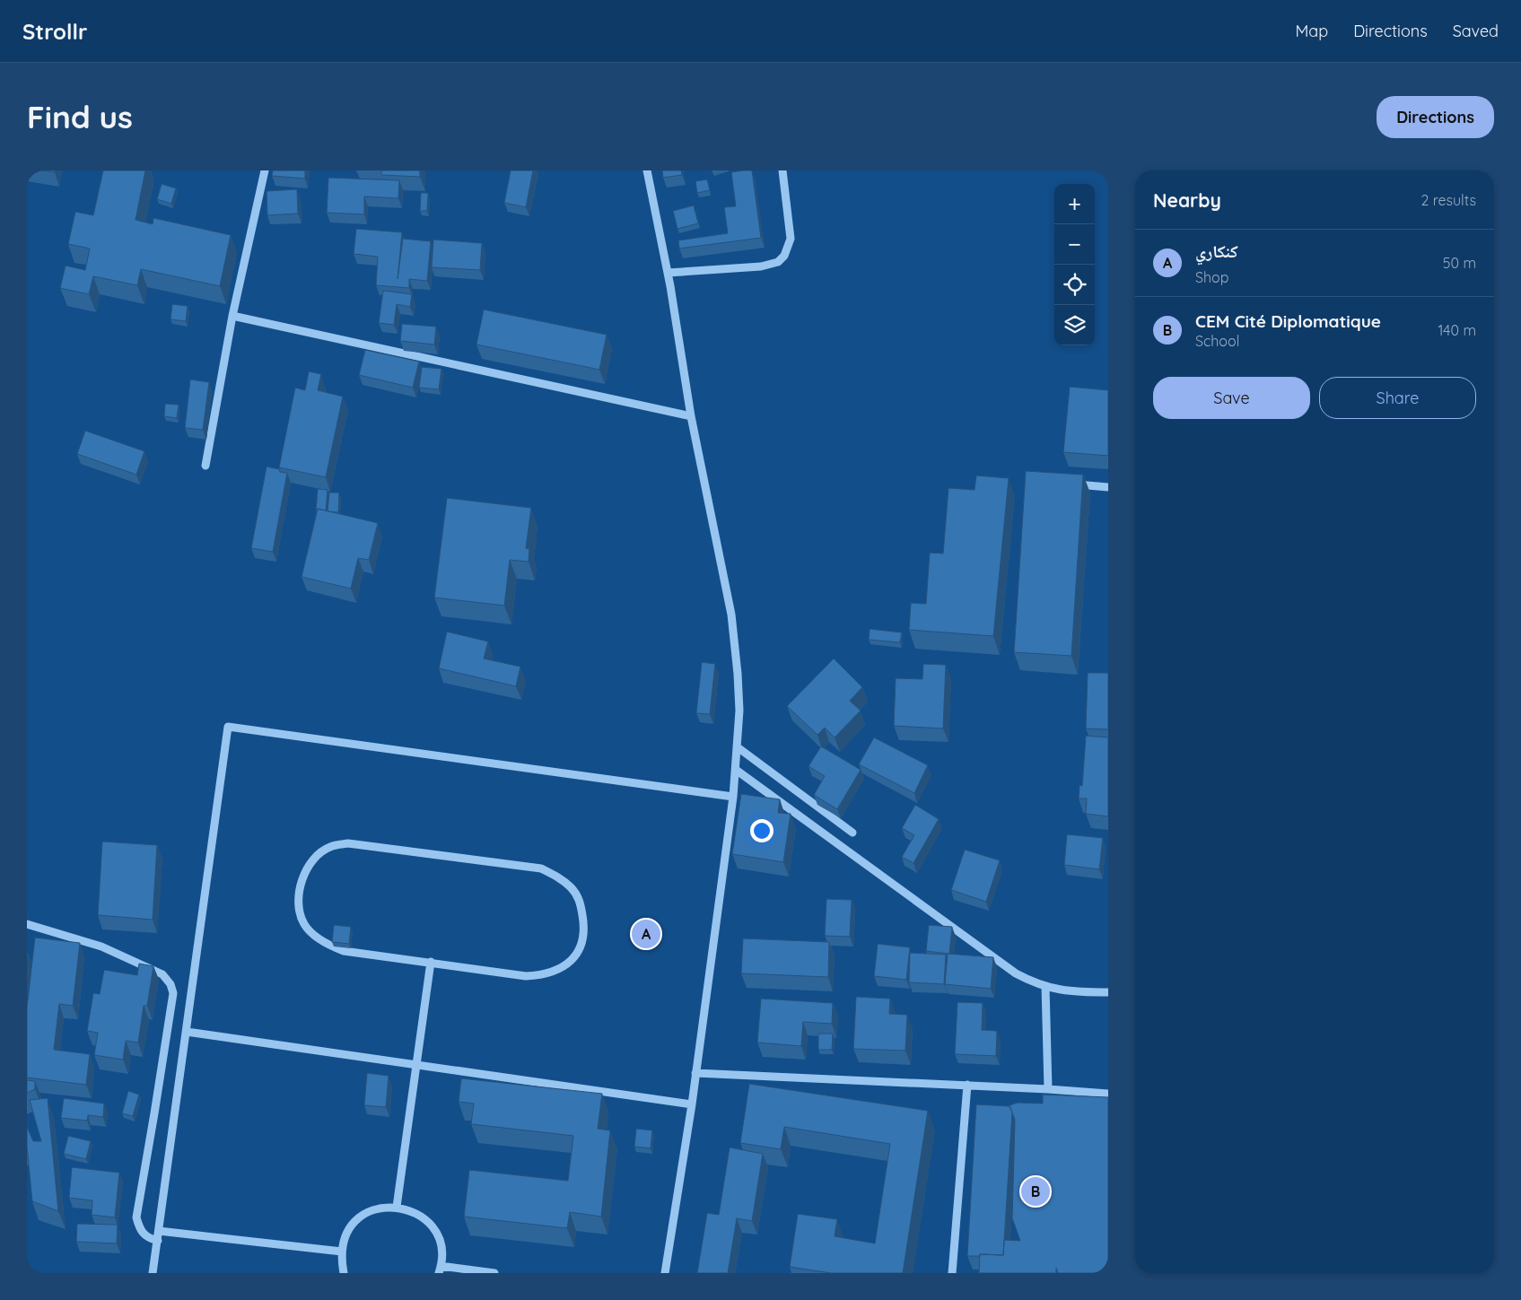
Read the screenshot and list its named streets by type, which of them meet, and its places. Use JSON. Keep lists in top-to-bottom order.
{
  "page": {
    "header": "Strollr",
    "nav": ["Map", "Directions", "Saved"],
    "buttons": [
      "Directions",
      ["Save", "Share"]
    ],
    "title": "Find us",
    "heading": ["Nearby", "2 results"],
    "map_buttons": ["+", "−"],
    "list": [
      {
        "mark": "A",
        "name": "كنكاري",
        "note": "Shop",
        "value": "50 m"
      },
      {
        "mark": "B",
        "name": "CEM Cité Diplomatique",
        "note": "School",
        "value": "140 m"
      }
    ],
    "pins": ["A", "B"]
  }
}
